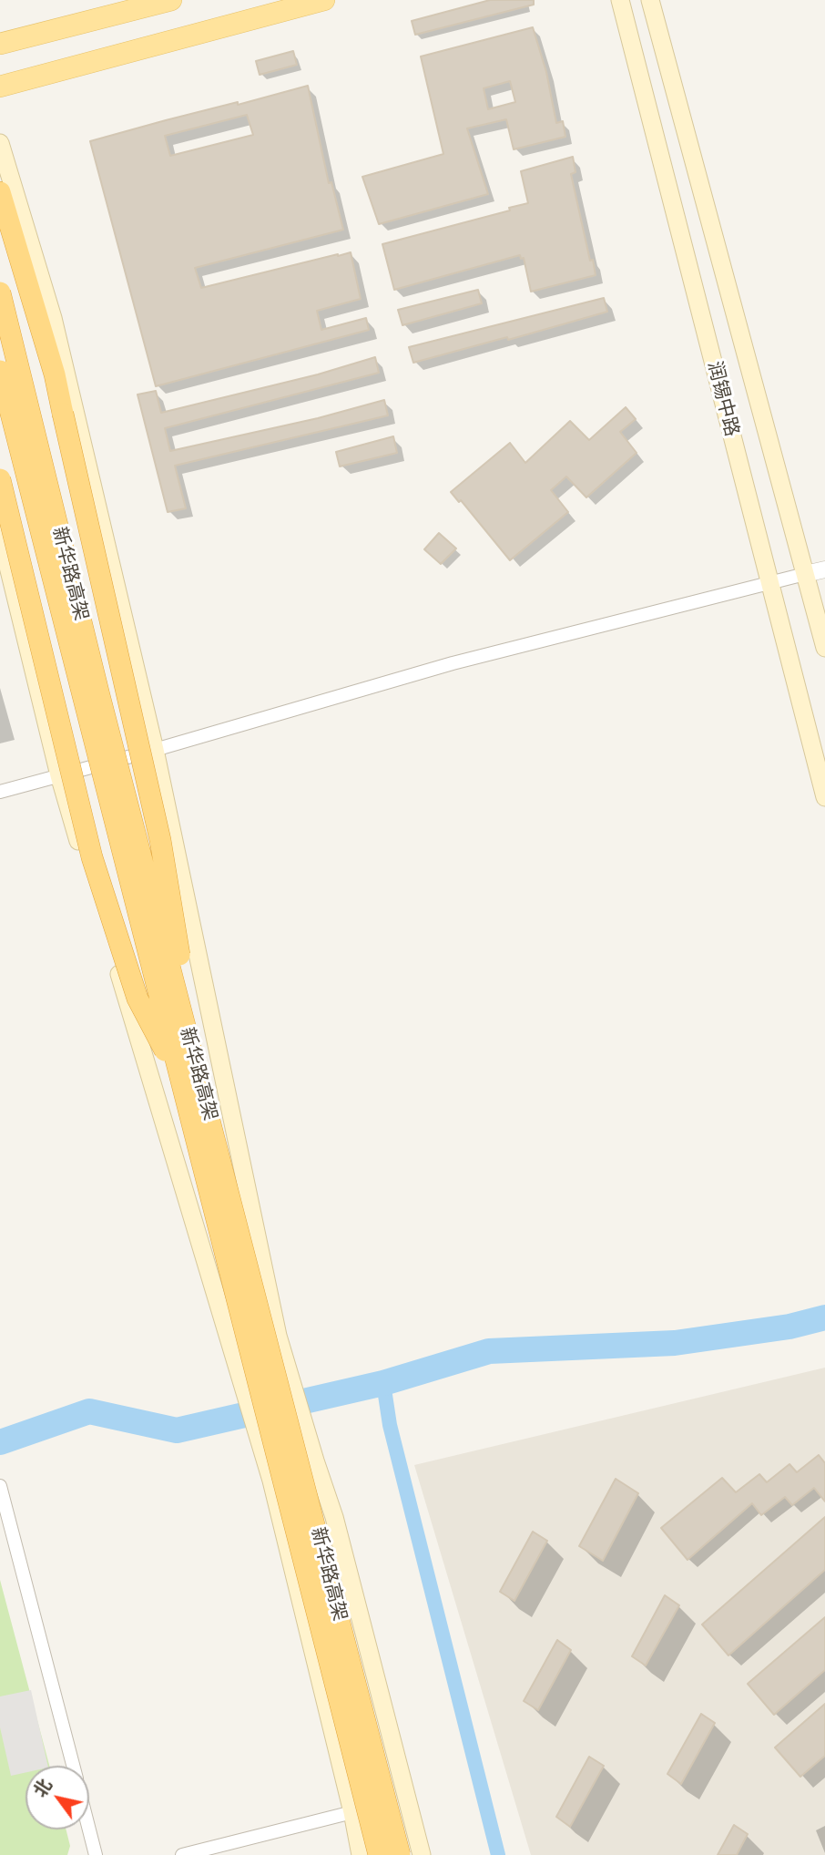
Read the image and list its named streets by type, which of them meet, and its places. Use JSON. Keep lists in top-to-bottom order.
{
  "streets": {
    "highway": ["新华路高架"],
    "main road": ["润锡中路"]
  },
  "north": "top left"
}
